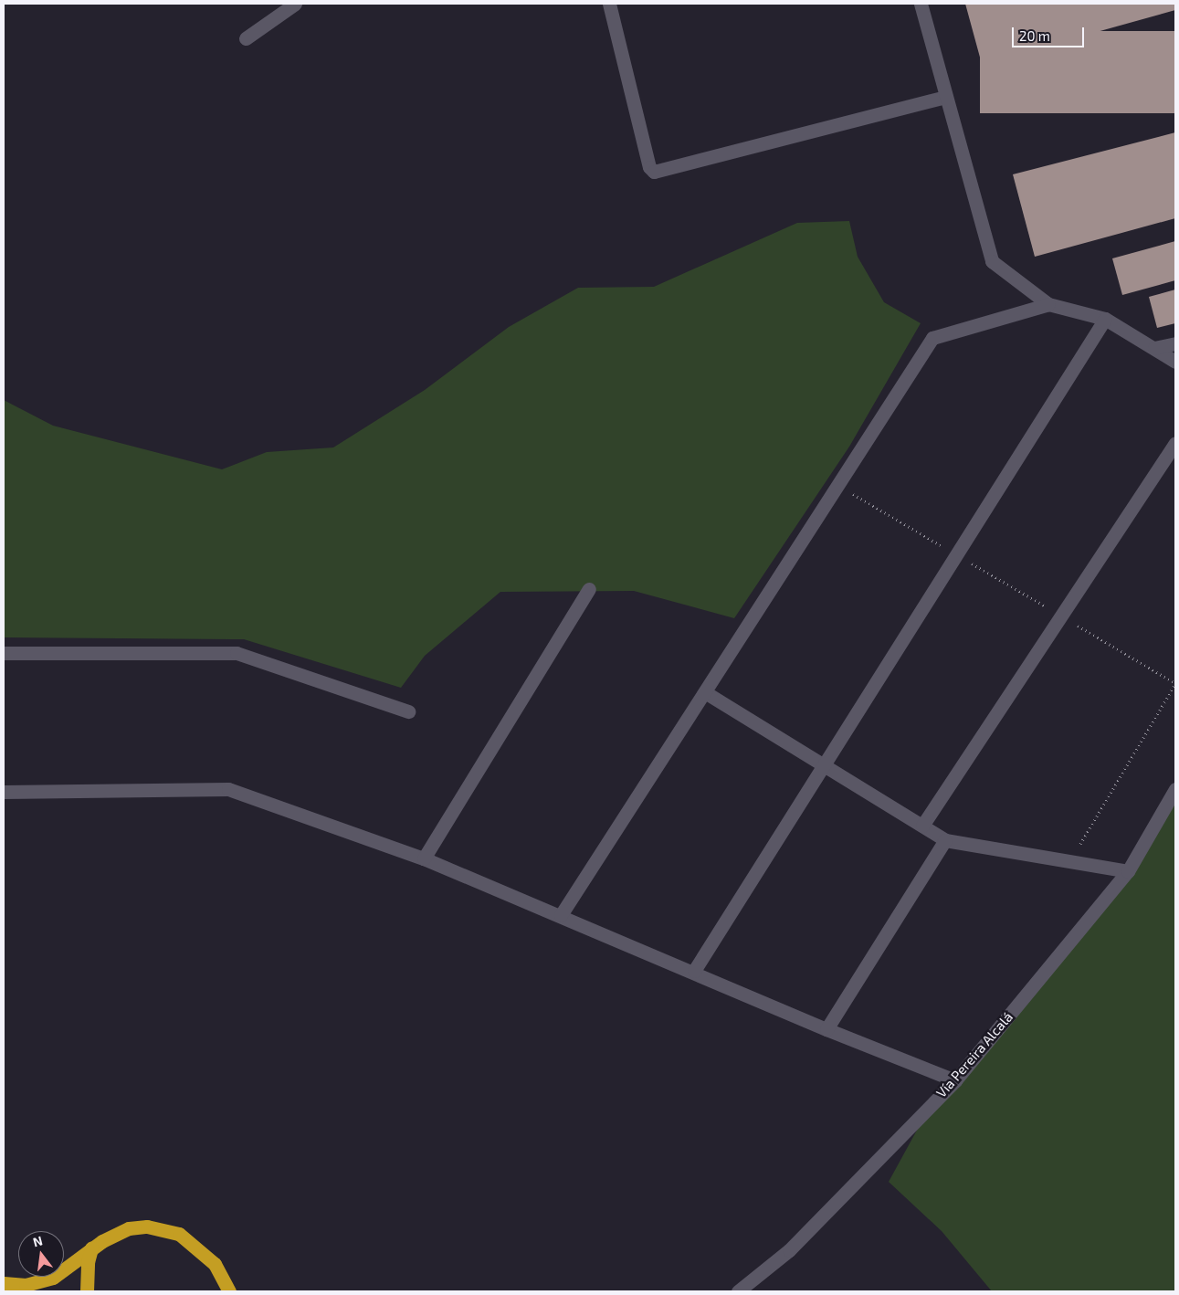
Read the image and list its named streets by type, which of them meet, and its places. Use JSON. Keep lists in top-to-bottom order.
{
  "streets": {
    "street": ["Vía Pereira Alcalá"]
  },
  "scale_bar": "20 m",
  "north": "top"
}
